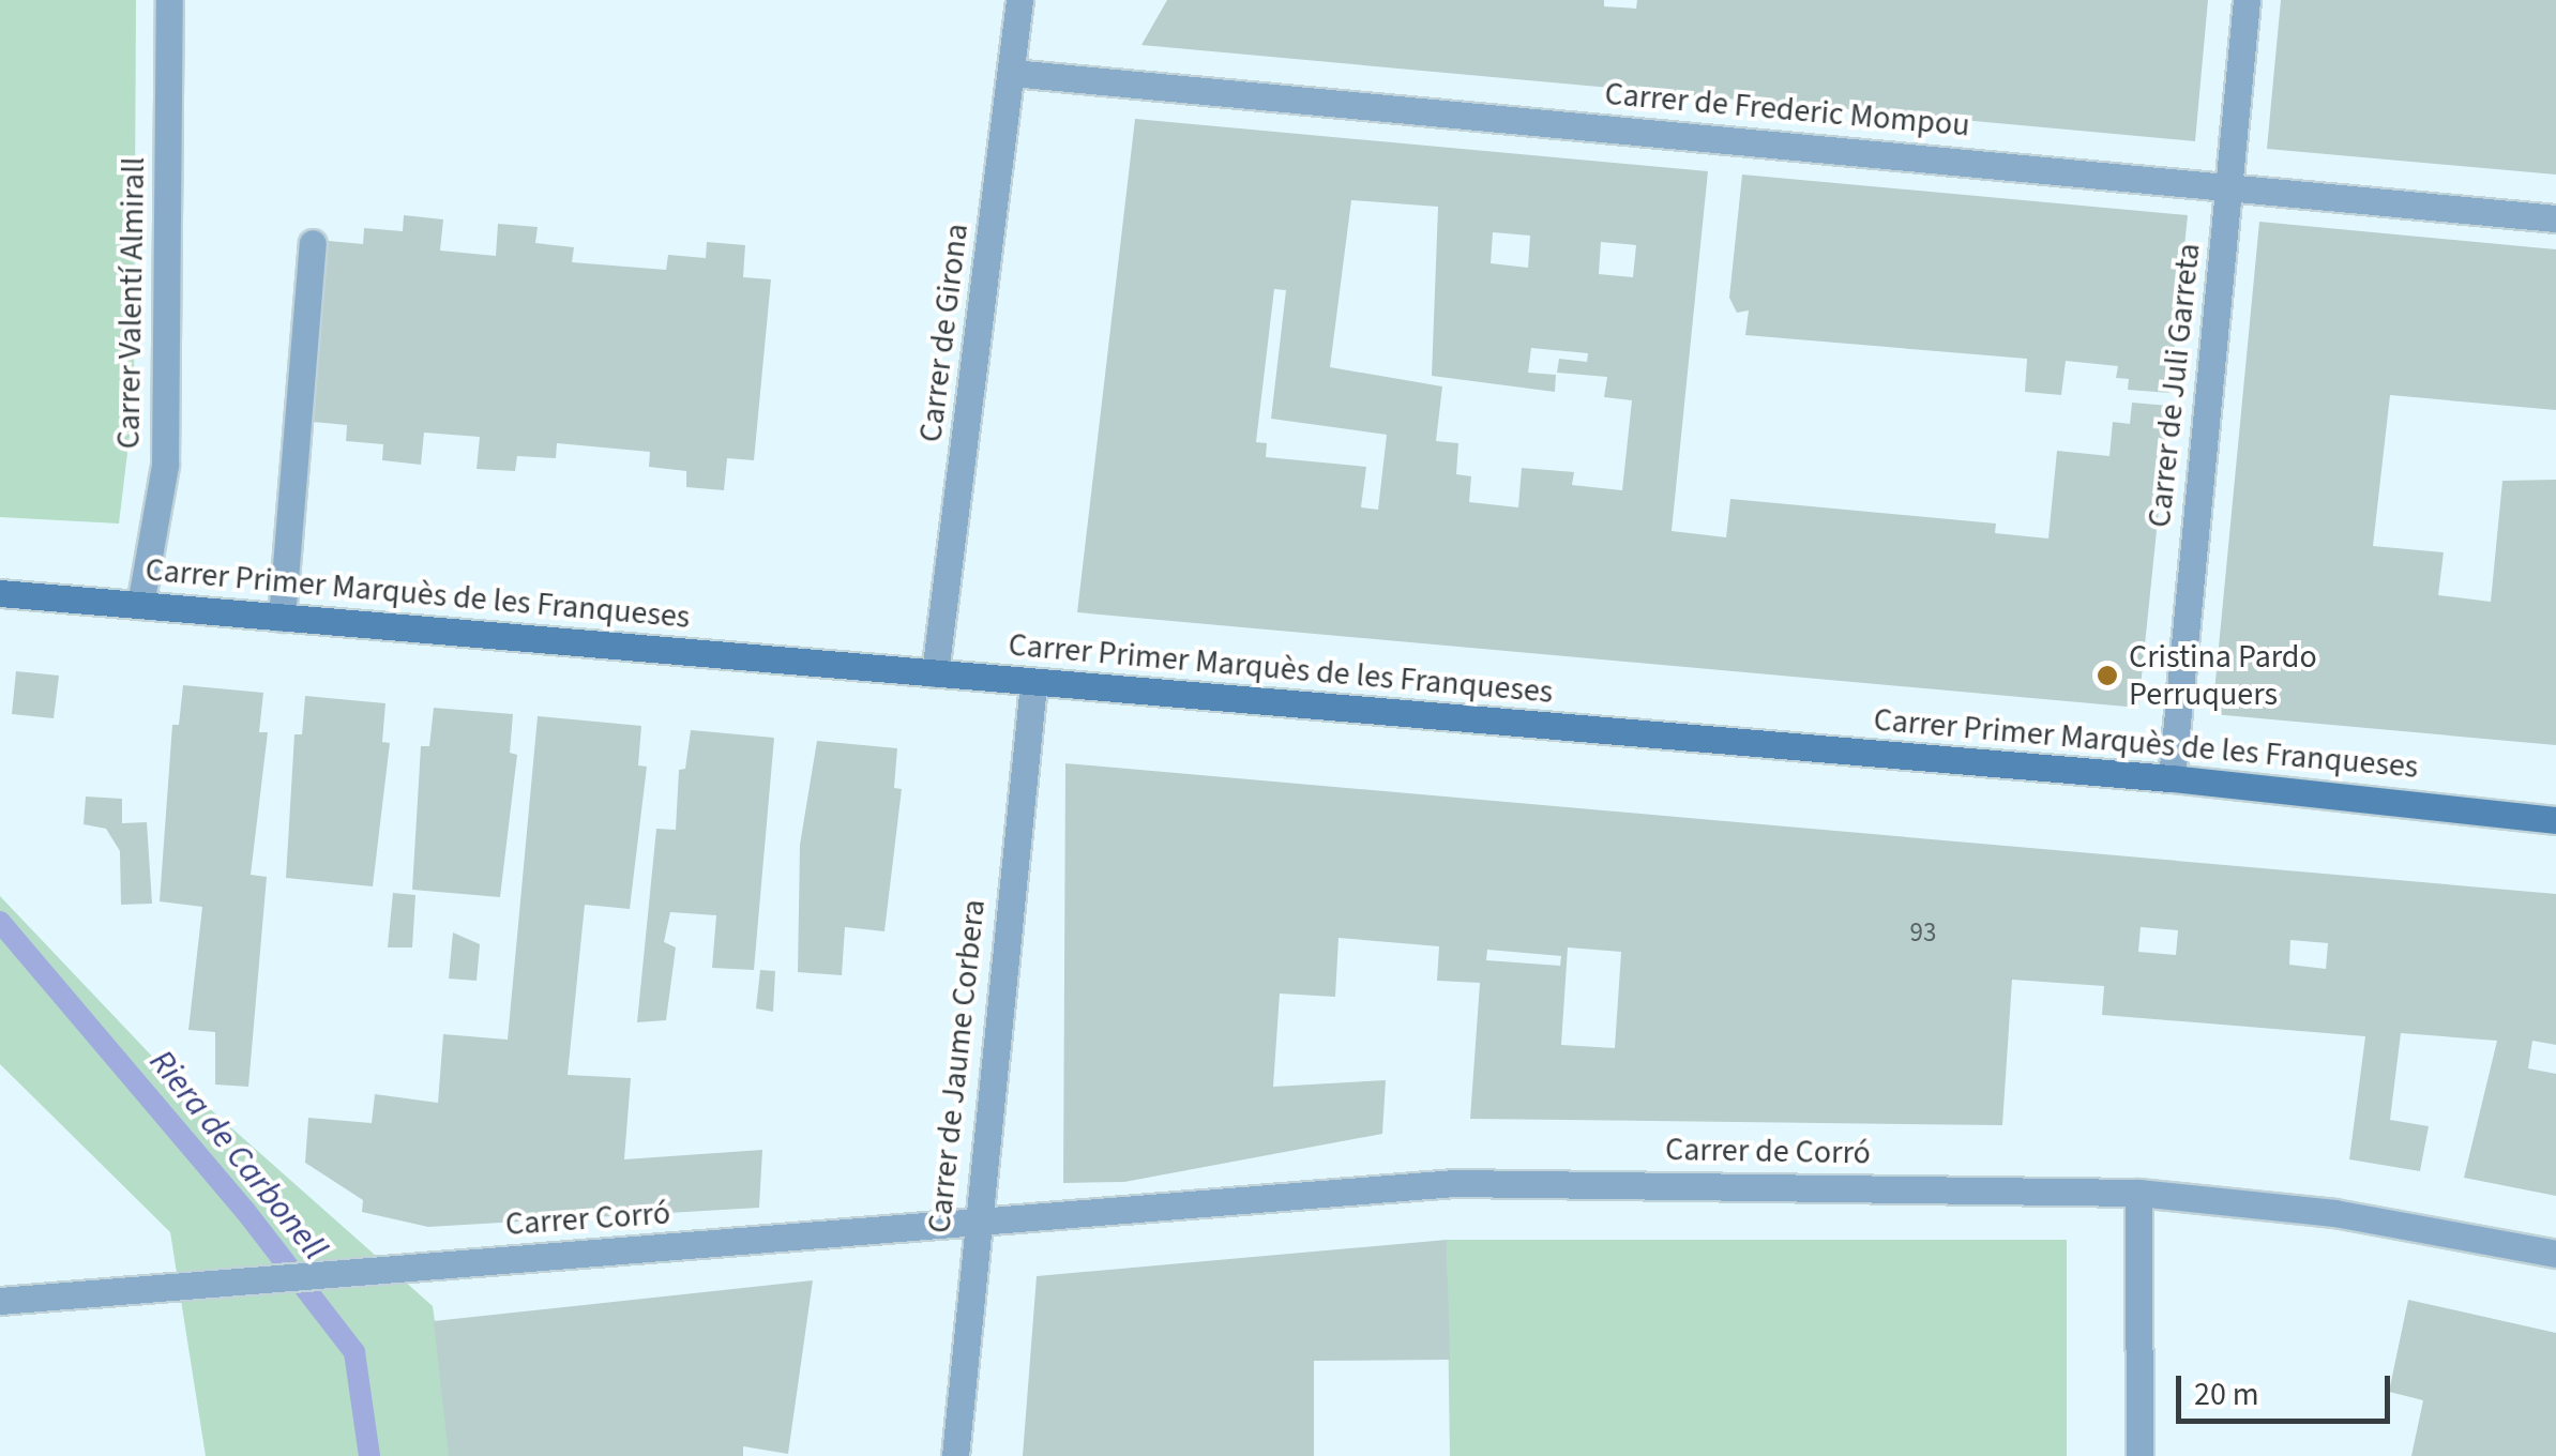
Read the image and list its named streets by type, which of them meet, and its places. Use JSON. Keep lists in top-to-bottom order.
{
  "streets": {
    "street": [
      "Carrer de Frederic Mompou",
      "Carrer Valentí Almirall",
      "Carrer de Girona",
      "Carrer de Juli Garreta",
      "Carrer Primer Marquès de les Franqueses",
      "Carrer de Jaume Corbera",
      "Carrer de Corró",
      "Carrer Corró"
    ]
  },
  "crossings": [
    ["Carrer de Frederic Mompou", "Carrer de Girona"],
    ["Carrer de Frederic Mompou", "Carrer de Juli Garreta"],
    ["Carrer Valentí Almirall", "Carrer Primer Marquès de les Franqueses"],
    ["Carrer de Girona", "Carrer Primer Marquès de les Franqueses"],
    ["Carrer de Juli Garreta", "Carrer Primer Marquès de les Franqueses"],
    ["Carrer Primer Marquès de les Franqueses", "Carrer de Jaume Corbera"],
    ["Carrer de Jaume Corbera", "Carrer de Corró"],
    ["Carrer de Jaume Corbera", "Carrer Corró"],
    ["Carrer de Corró", "Carrer Corró"]
  ],
  "water": ["Riera de Carbonell"],
  "places": ["Cristina Pardo Perruquers"],
  "house_numbers": ["93"],
  "scale_bar": "20 m"
}
